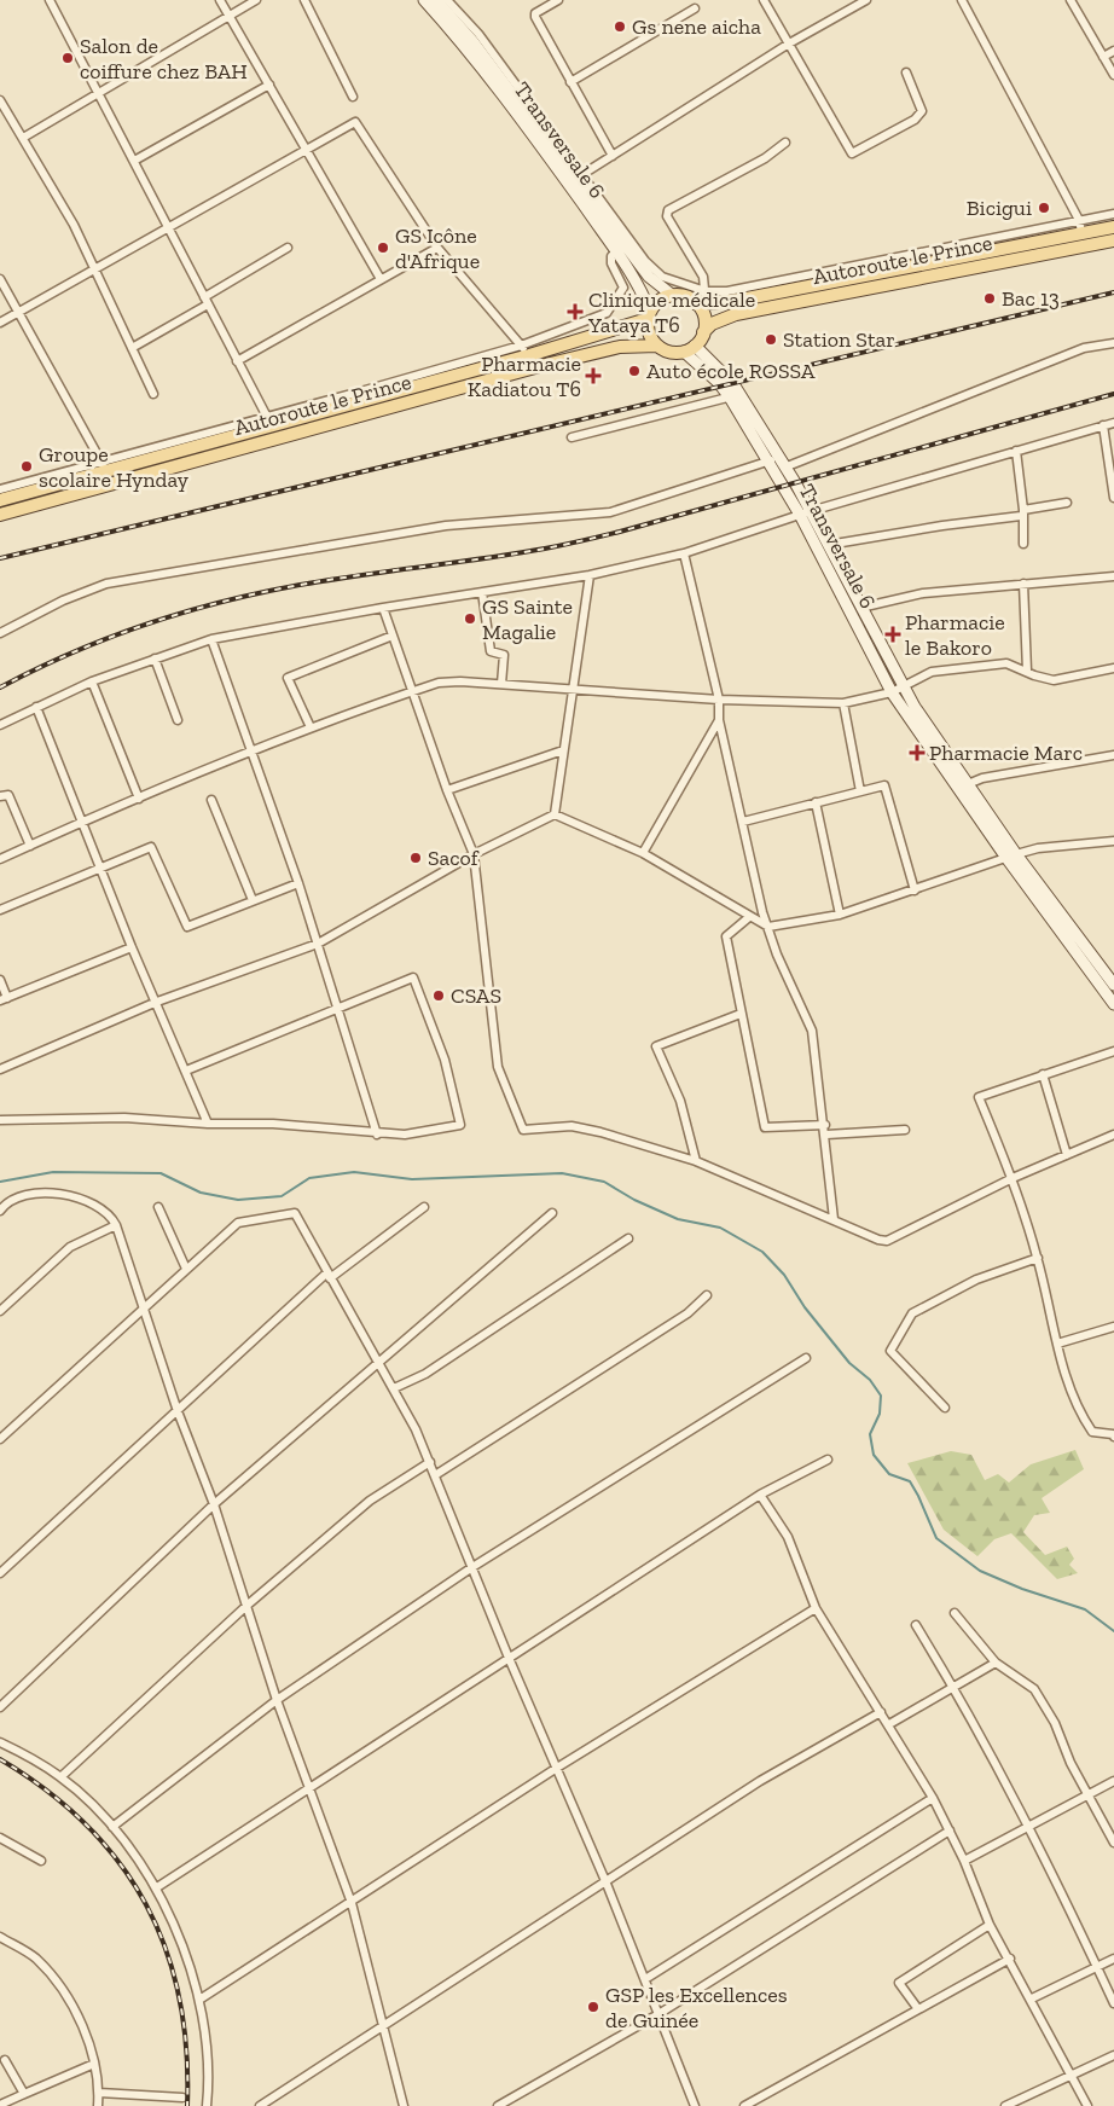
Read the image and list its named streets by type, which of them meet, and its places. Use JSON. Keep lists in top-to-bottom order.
{
  "streets": {
    "main road": ["Transversale 6", "Autoroute le Prince"]
  },
  "crossings": [
    ["Transversale 6", "Autoroute le Prince"]
  ],
  "places": {
    "other": [
      "Gs nene aicha",
      "Salon de coiffure chez BAH",
      "Bicigui",
      "GS Icône d'Afrique",
      "Bac 13",
      "Station Star",
      "Auto école ROSSA",
      "Groupe scolaire Hynday",
      "GS Sainte Magalie",
      "Sacof",
      "CSAS",
      "GSP les Excellences de Guinée"
    ],
    "health": [
      "Clinique médicale Yataya T6",
      "Pharmacie Kadiatou T6",
      "Pharmacie le Bakoro",
      "Pharmacie Marc"
    ]
  }
}
